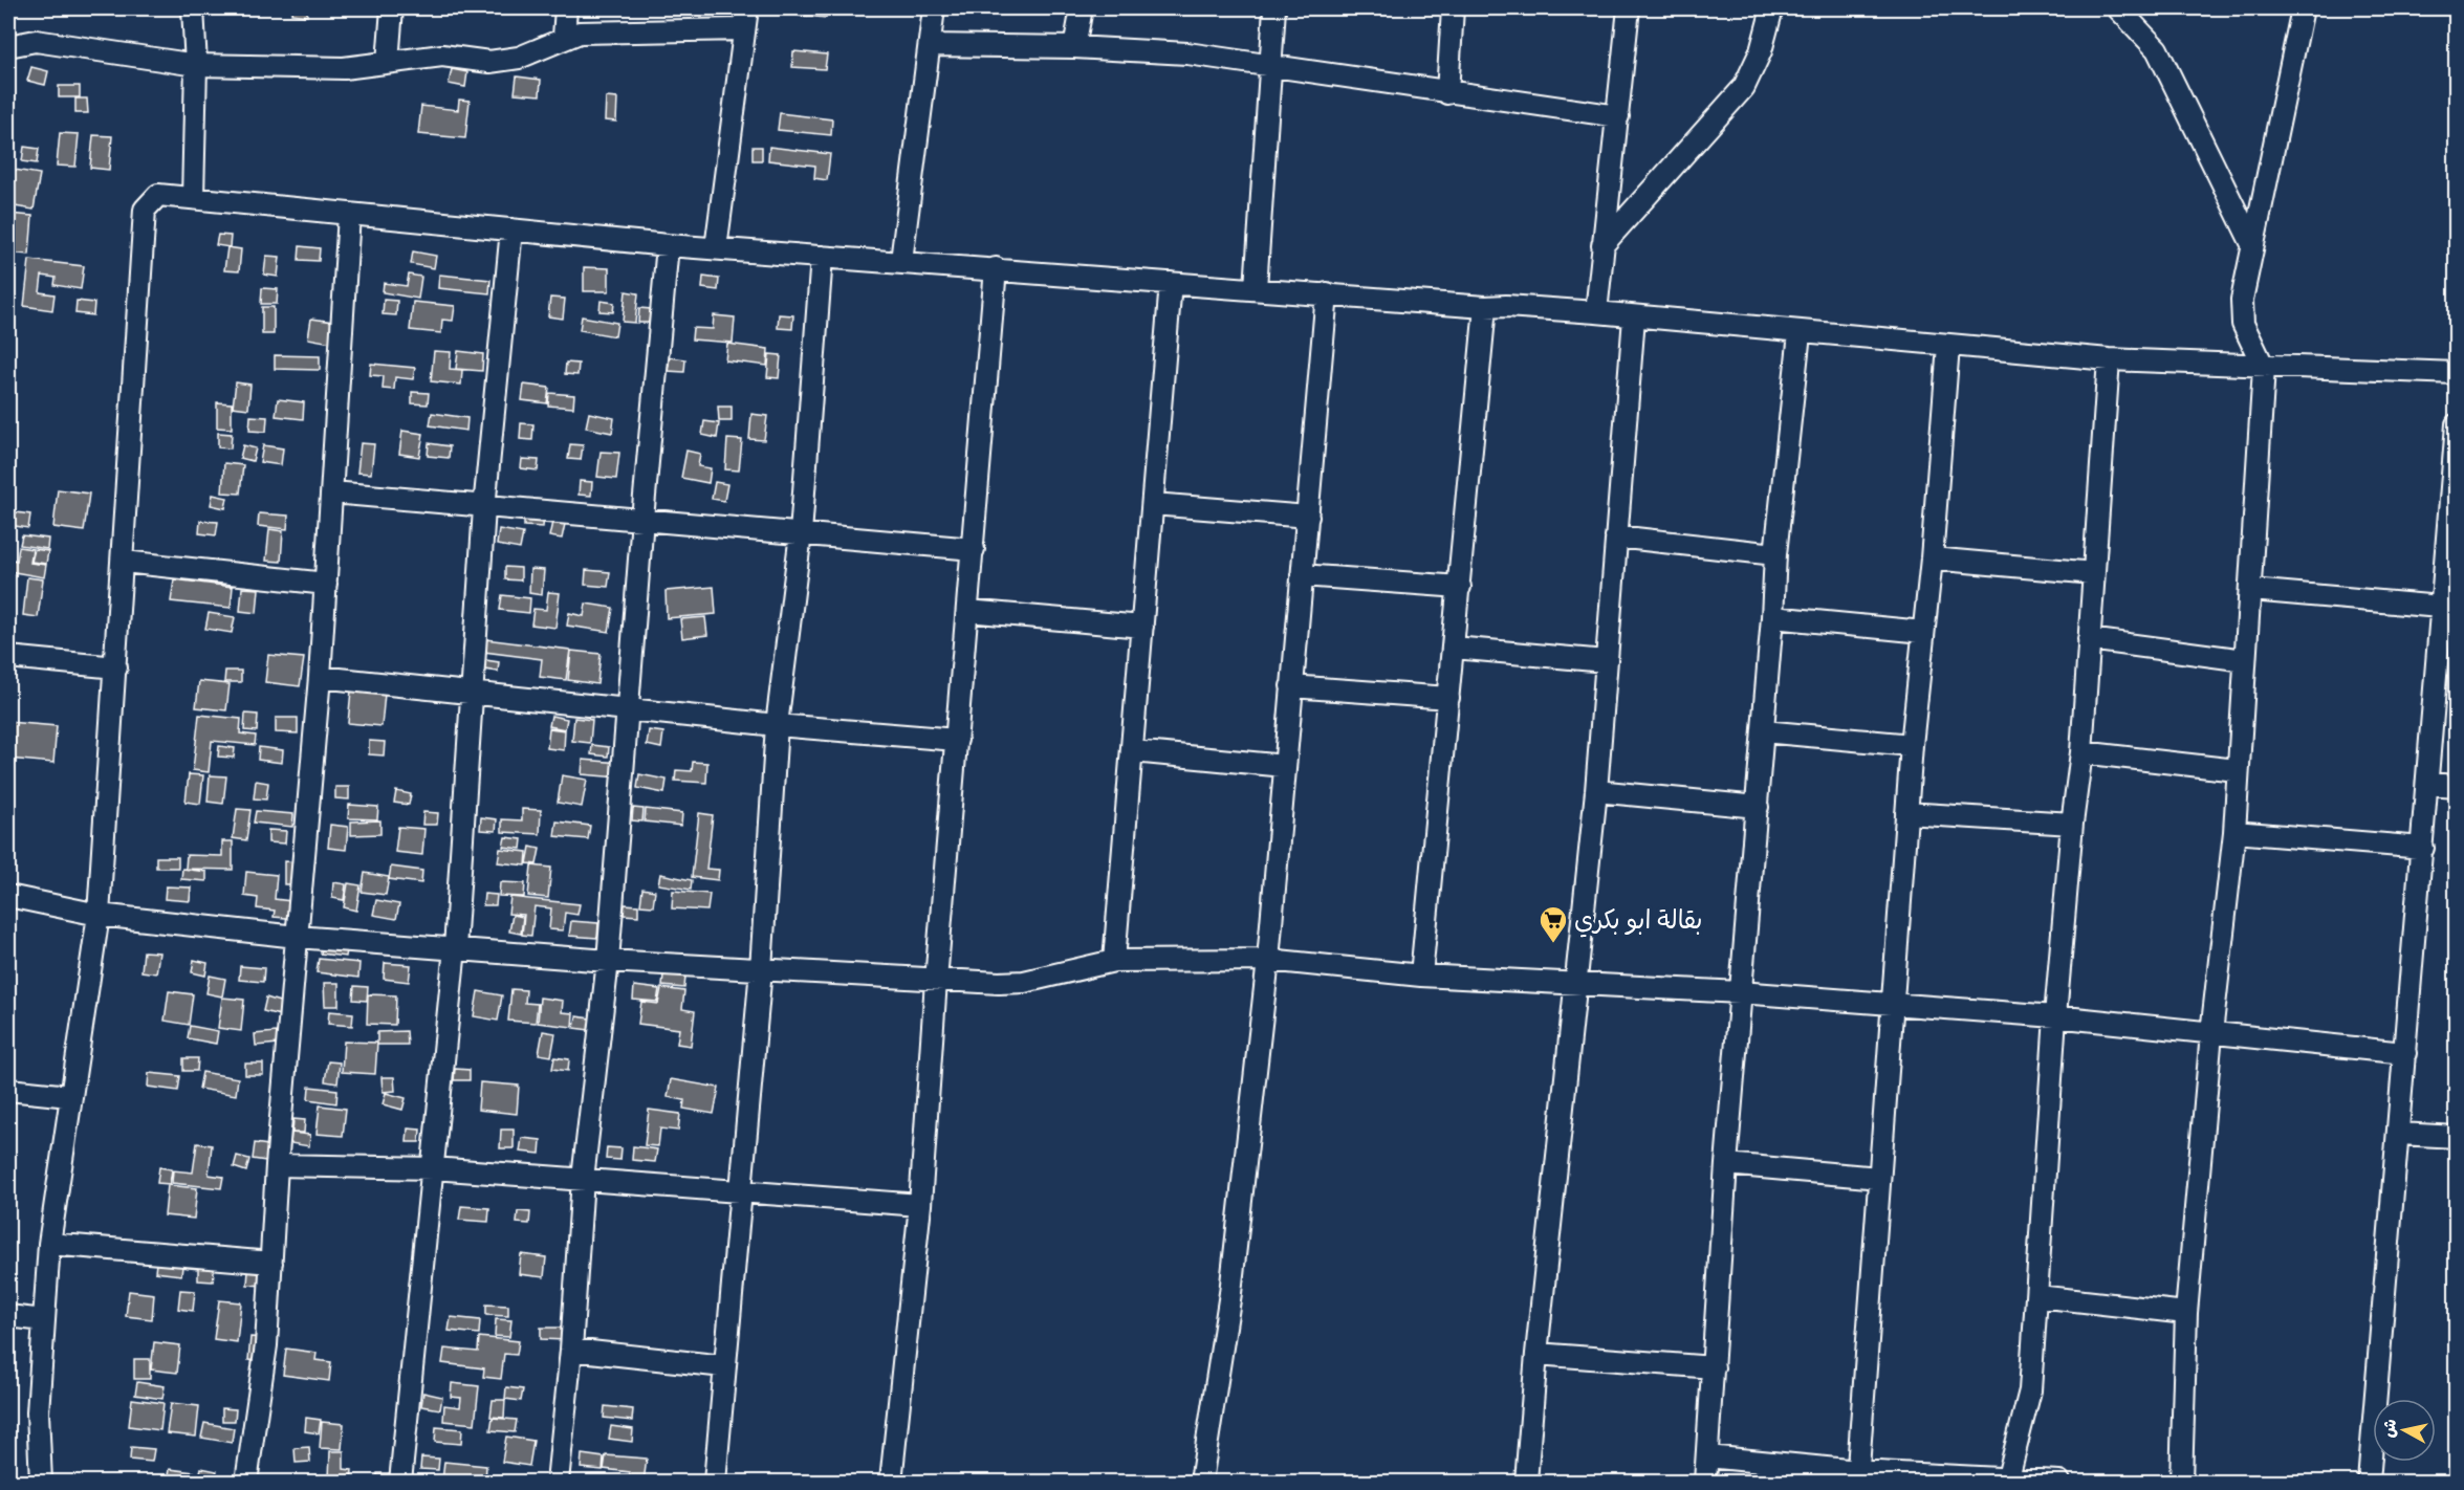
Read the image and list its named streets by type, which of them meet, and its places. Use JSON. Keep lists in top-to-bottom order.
{
  "places": {
    "supermarket": ["بقالة ابو بكري"]
  },
  "north": "left"
}
